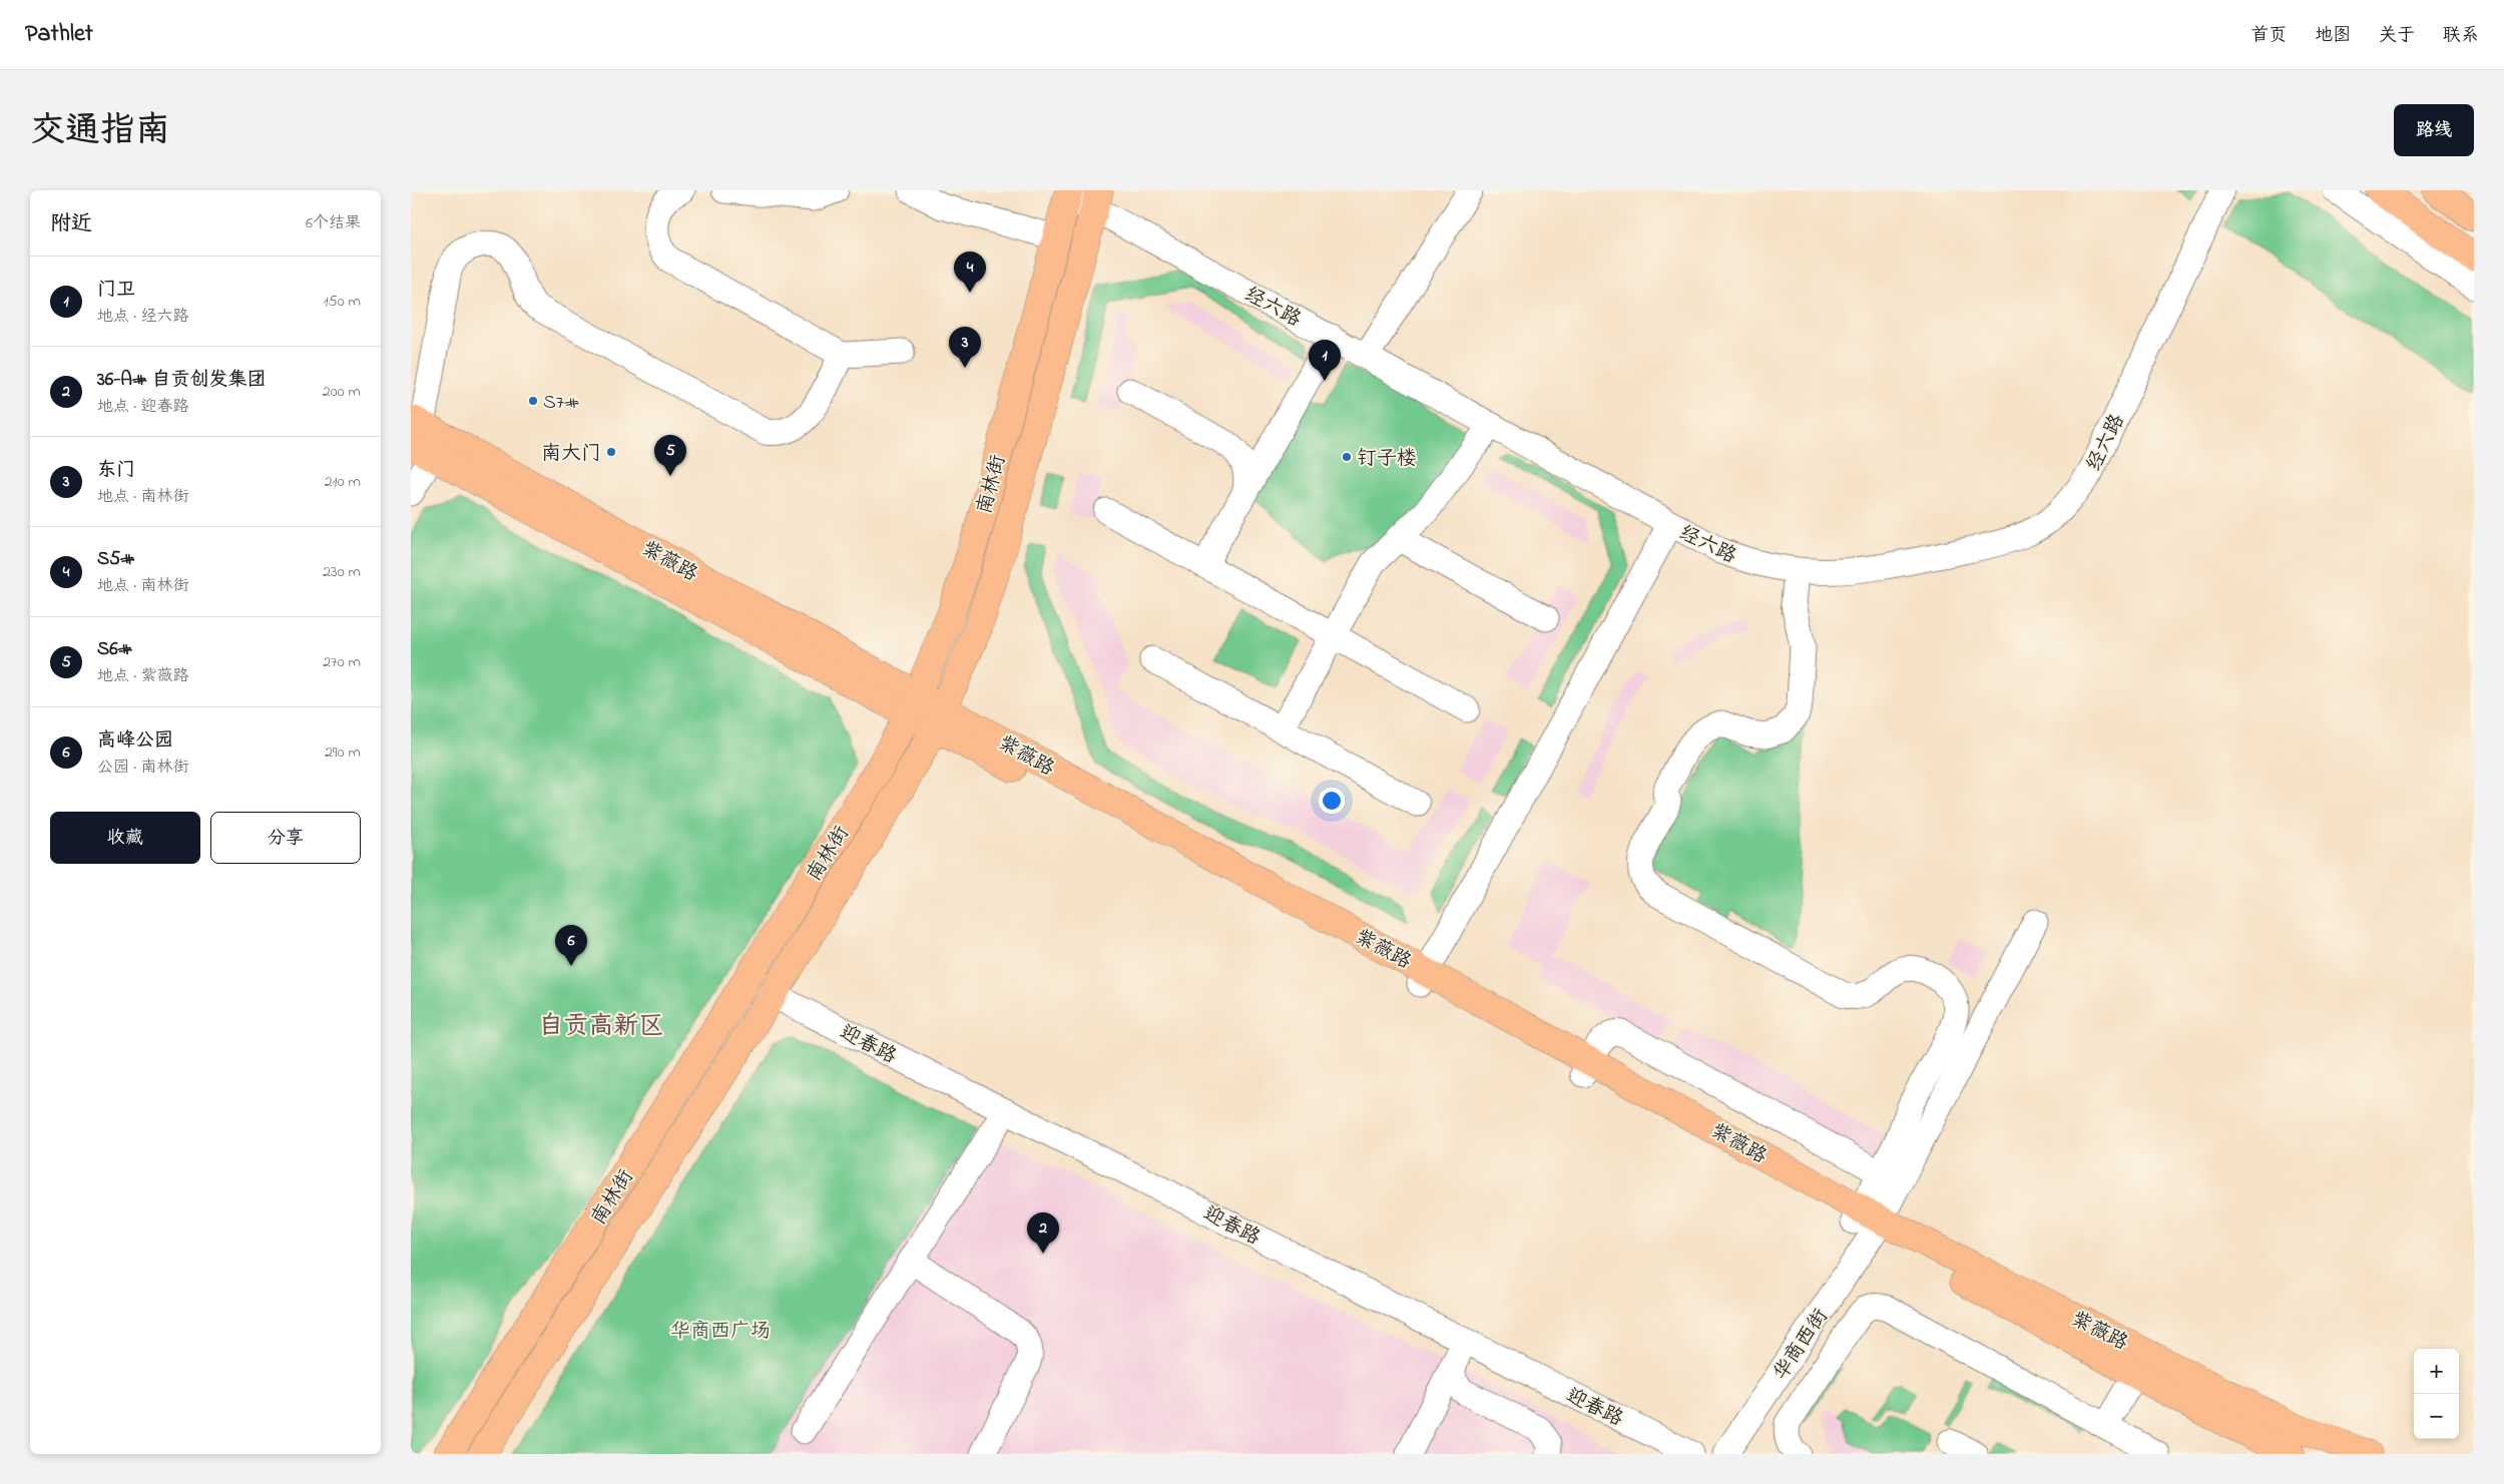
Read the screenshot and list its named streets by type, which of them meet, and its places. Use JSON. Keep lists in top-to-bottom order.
{
  "streets": {
    "main road": ["南林街", "紫薇路"],
    "street": ["经六路", "迎春路", "华商西街"]
  },
  "crossings": [
    ["经六路", "南林街"],
    ["南林街", "紫薇路"],
    ["南林街", "迎春路"],
    ["紫薇路", "华商西街"]
  ],
  "districts": ["自贡高新区"],
  "parks": ["华商西广场"],
  "places": ["S7#", "南大门", "钉子楼"],
  "page": {
    "header": "Pathlet",
    "nav": [
      "首页",
      "地图",
      "关于",
      "联系"
    ],
    "title": "交通指南",
    "buttons": [
      "路线",
      ["收藏", "分享"]
    ],
    "heading": ["附近", "6个结果"],
    "pins": [
      "4",
      "3",
      "1",
      "5",
      "6",
      "2"
    ],
    "list": [
      {
        "mark": "1",
        "name": "门卫",
        "note": "地点 · 经六路",
        "value": "150 m"
      },
      {
        "mark": "2",
        "name": "36-A# 自贡创发集团",
        "note": "地点 · 迎春路",
        "value": "200 m"
      },
      {
        "mark": "3",
        "name": "东门",
        "note": "地点 · 南林街",
        "value": "210 m"
      },
      {
        "mark": "4",
        "name": "S5#",
        "note": "地点 · 南林街",
        "value": "230 m"
      },
      {
        "mark": "5",
        "name": "S6#",
        "note": "地点 · 紫薇路",
        "value": "270 m"
      },
      {
        "mark": "6",
        "name": "高峰公园",
        "note": "公园 · 南林街",
        "value": "290 m"
      }
    ],
    "map_buttons": ["+", "−"]
  }
}
